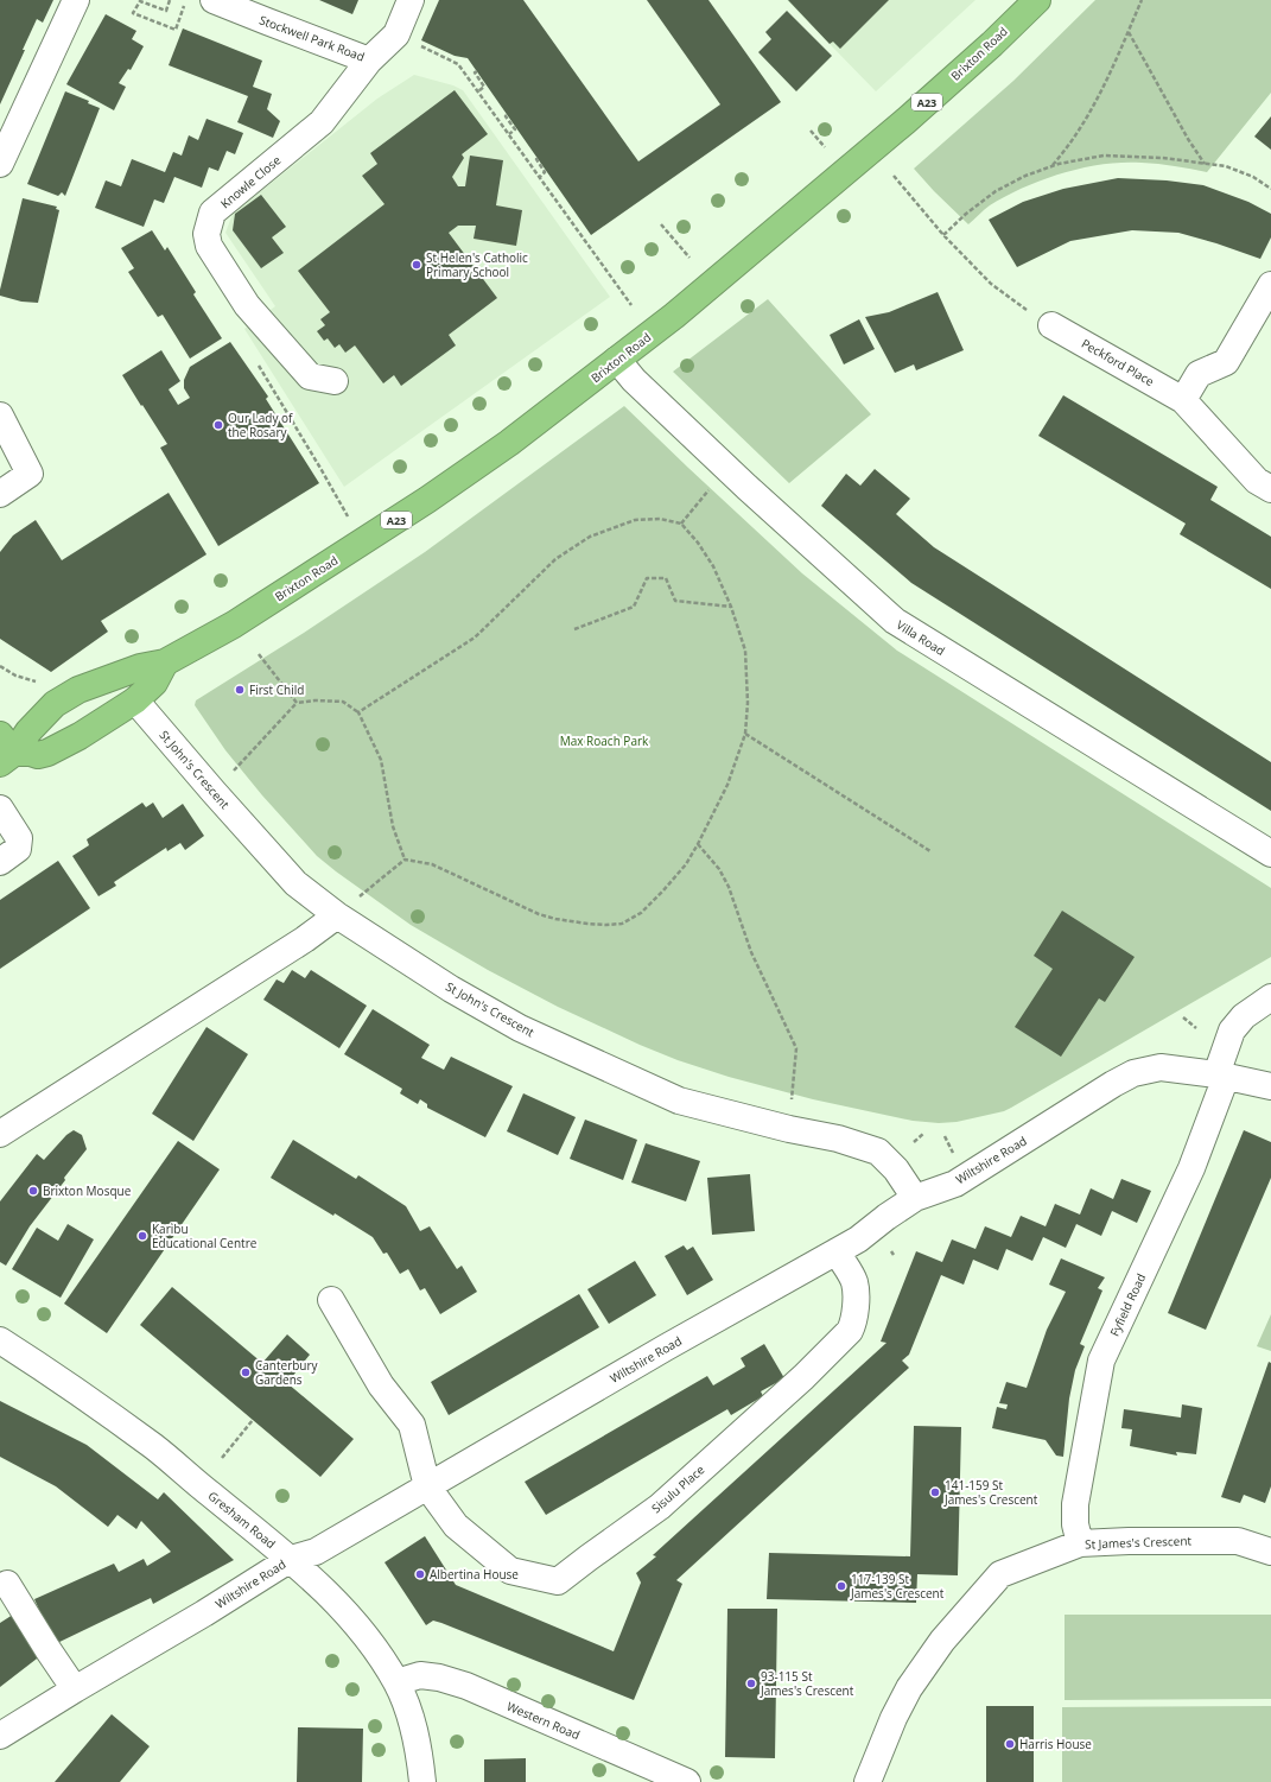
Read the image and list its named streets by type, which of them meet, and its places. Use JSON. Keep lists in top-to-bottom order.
{
  "streets": {
    "highway": ["Brixton Road", "A23"],
    "street": [
      "Stockwell Park Road",
      "Knowle Close",
      "Peckford Place",
      "Villa Road",
      "St John's Crescent",
      "Wiltshire Road",
      "Fyfield Road",
      "Sisulu Place",
      "Gresham Road",
      "St James's Crescent",
      "Western Road"
    ]
  },
  "crossings": [
    ["Stockwell Park Road", "Knowle Close"],
    ["Brixton Road", "Villa Road"],
    ["Brixton Road", "St John's Crescent"],
    ["St John's Crescent", "Wiltshire Road"],
    ["Wiltshire Road", "Fyfield Road"],
    ["Wiltshire Road", "Sisulu Place"],
    ["Wiltshire Road", "Gresham Road"],
    ["Fyfield Road", "St James's Crescent"],
    ["Gresham Road", "Western Road"]
  ],
  "parks": ["Max Roach Park"],
  "places": [
    "St Helen's Catholic Primary School",
    "Our Lady of the Rosary",
    "First Child",
    "Brixton Mosque",
    "Karibu Educational Centre",
    "Canterbury Gardens",
    "141-159 St James's Crescent",
    "Albertina House",
    "117-139 St James's Crescent",
    "93-115 St James's Crescent",
    "Harris House"
  ]
}
